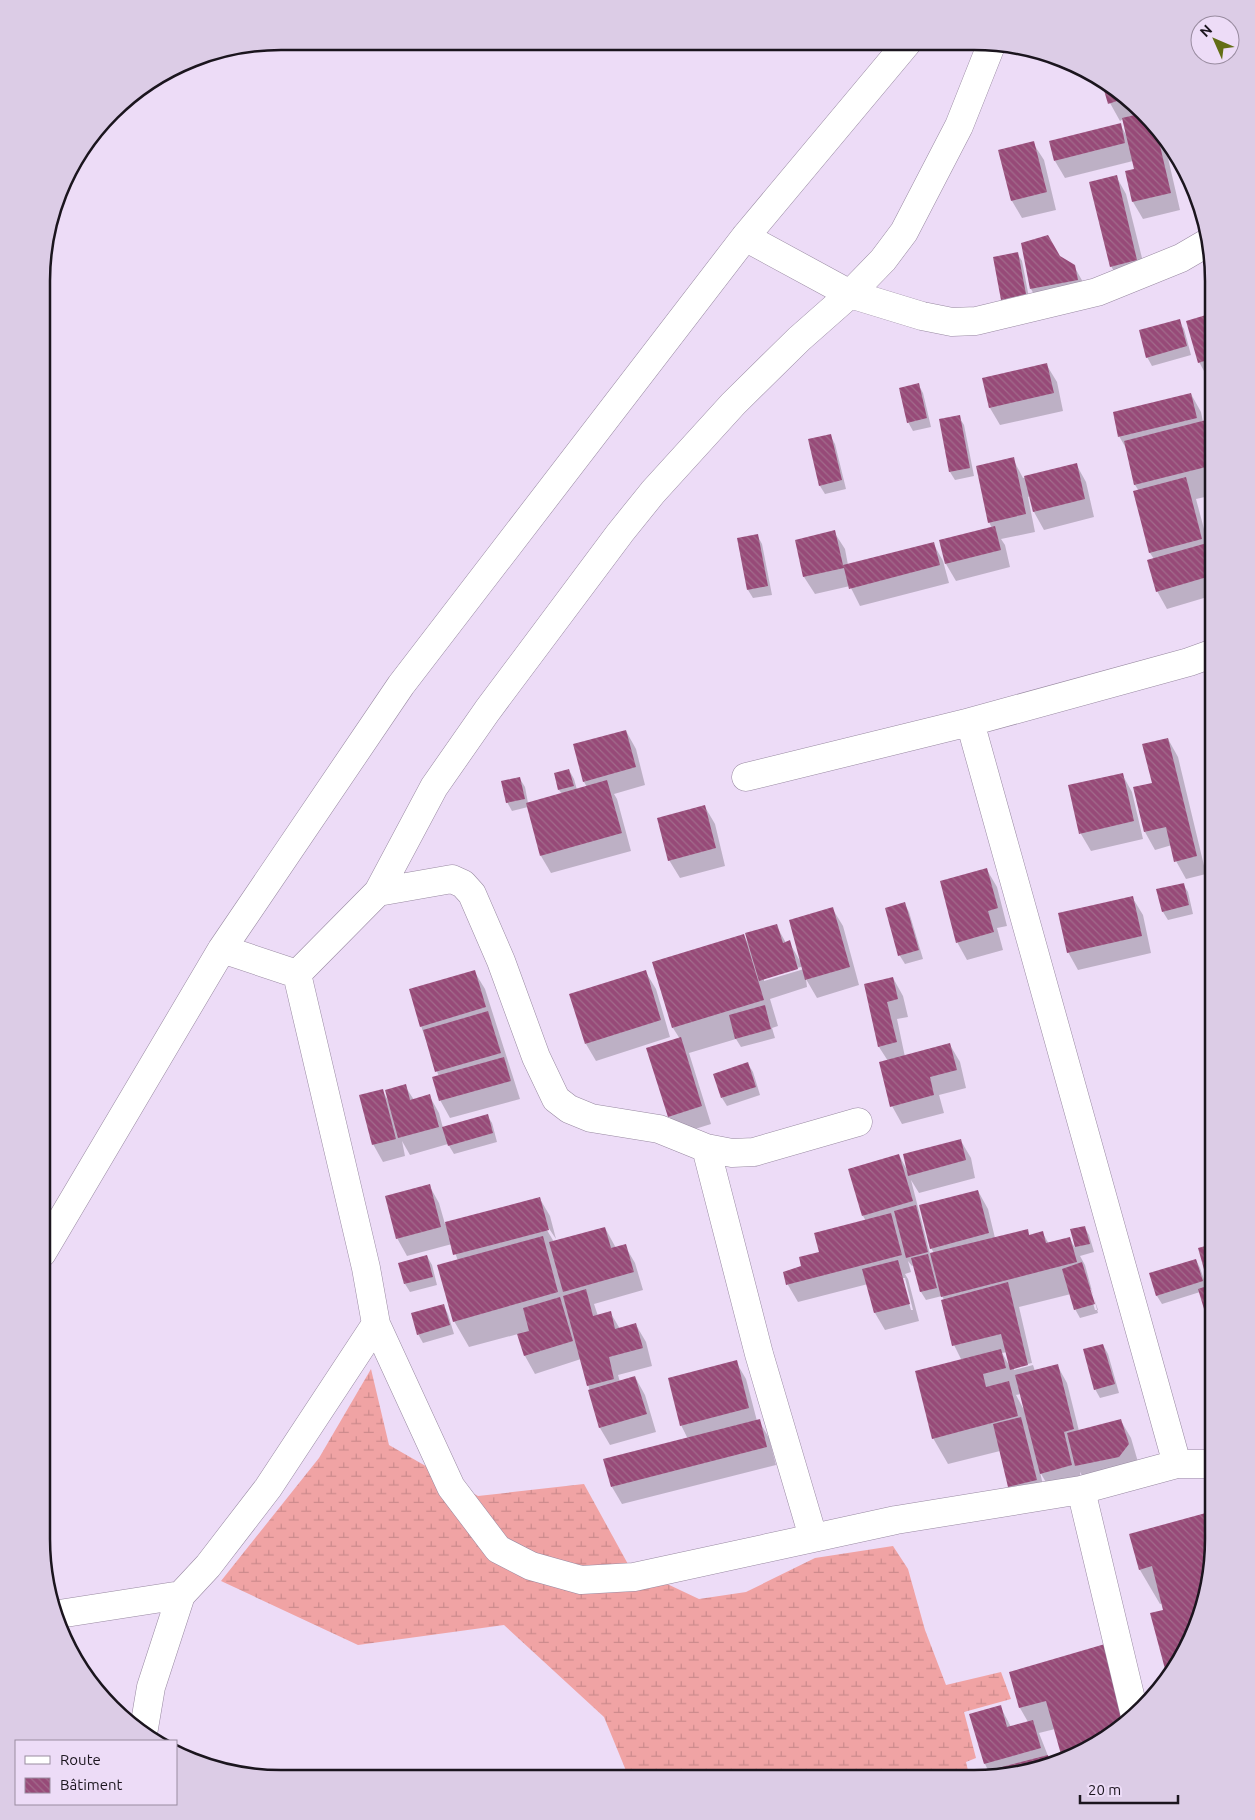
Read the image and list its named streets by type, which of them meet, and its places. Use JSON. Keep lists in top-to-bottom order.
{
  "legend": ["Route", "Bâtiment"],
  "scale_bar": "20 m",
  "north": "top left"
}
